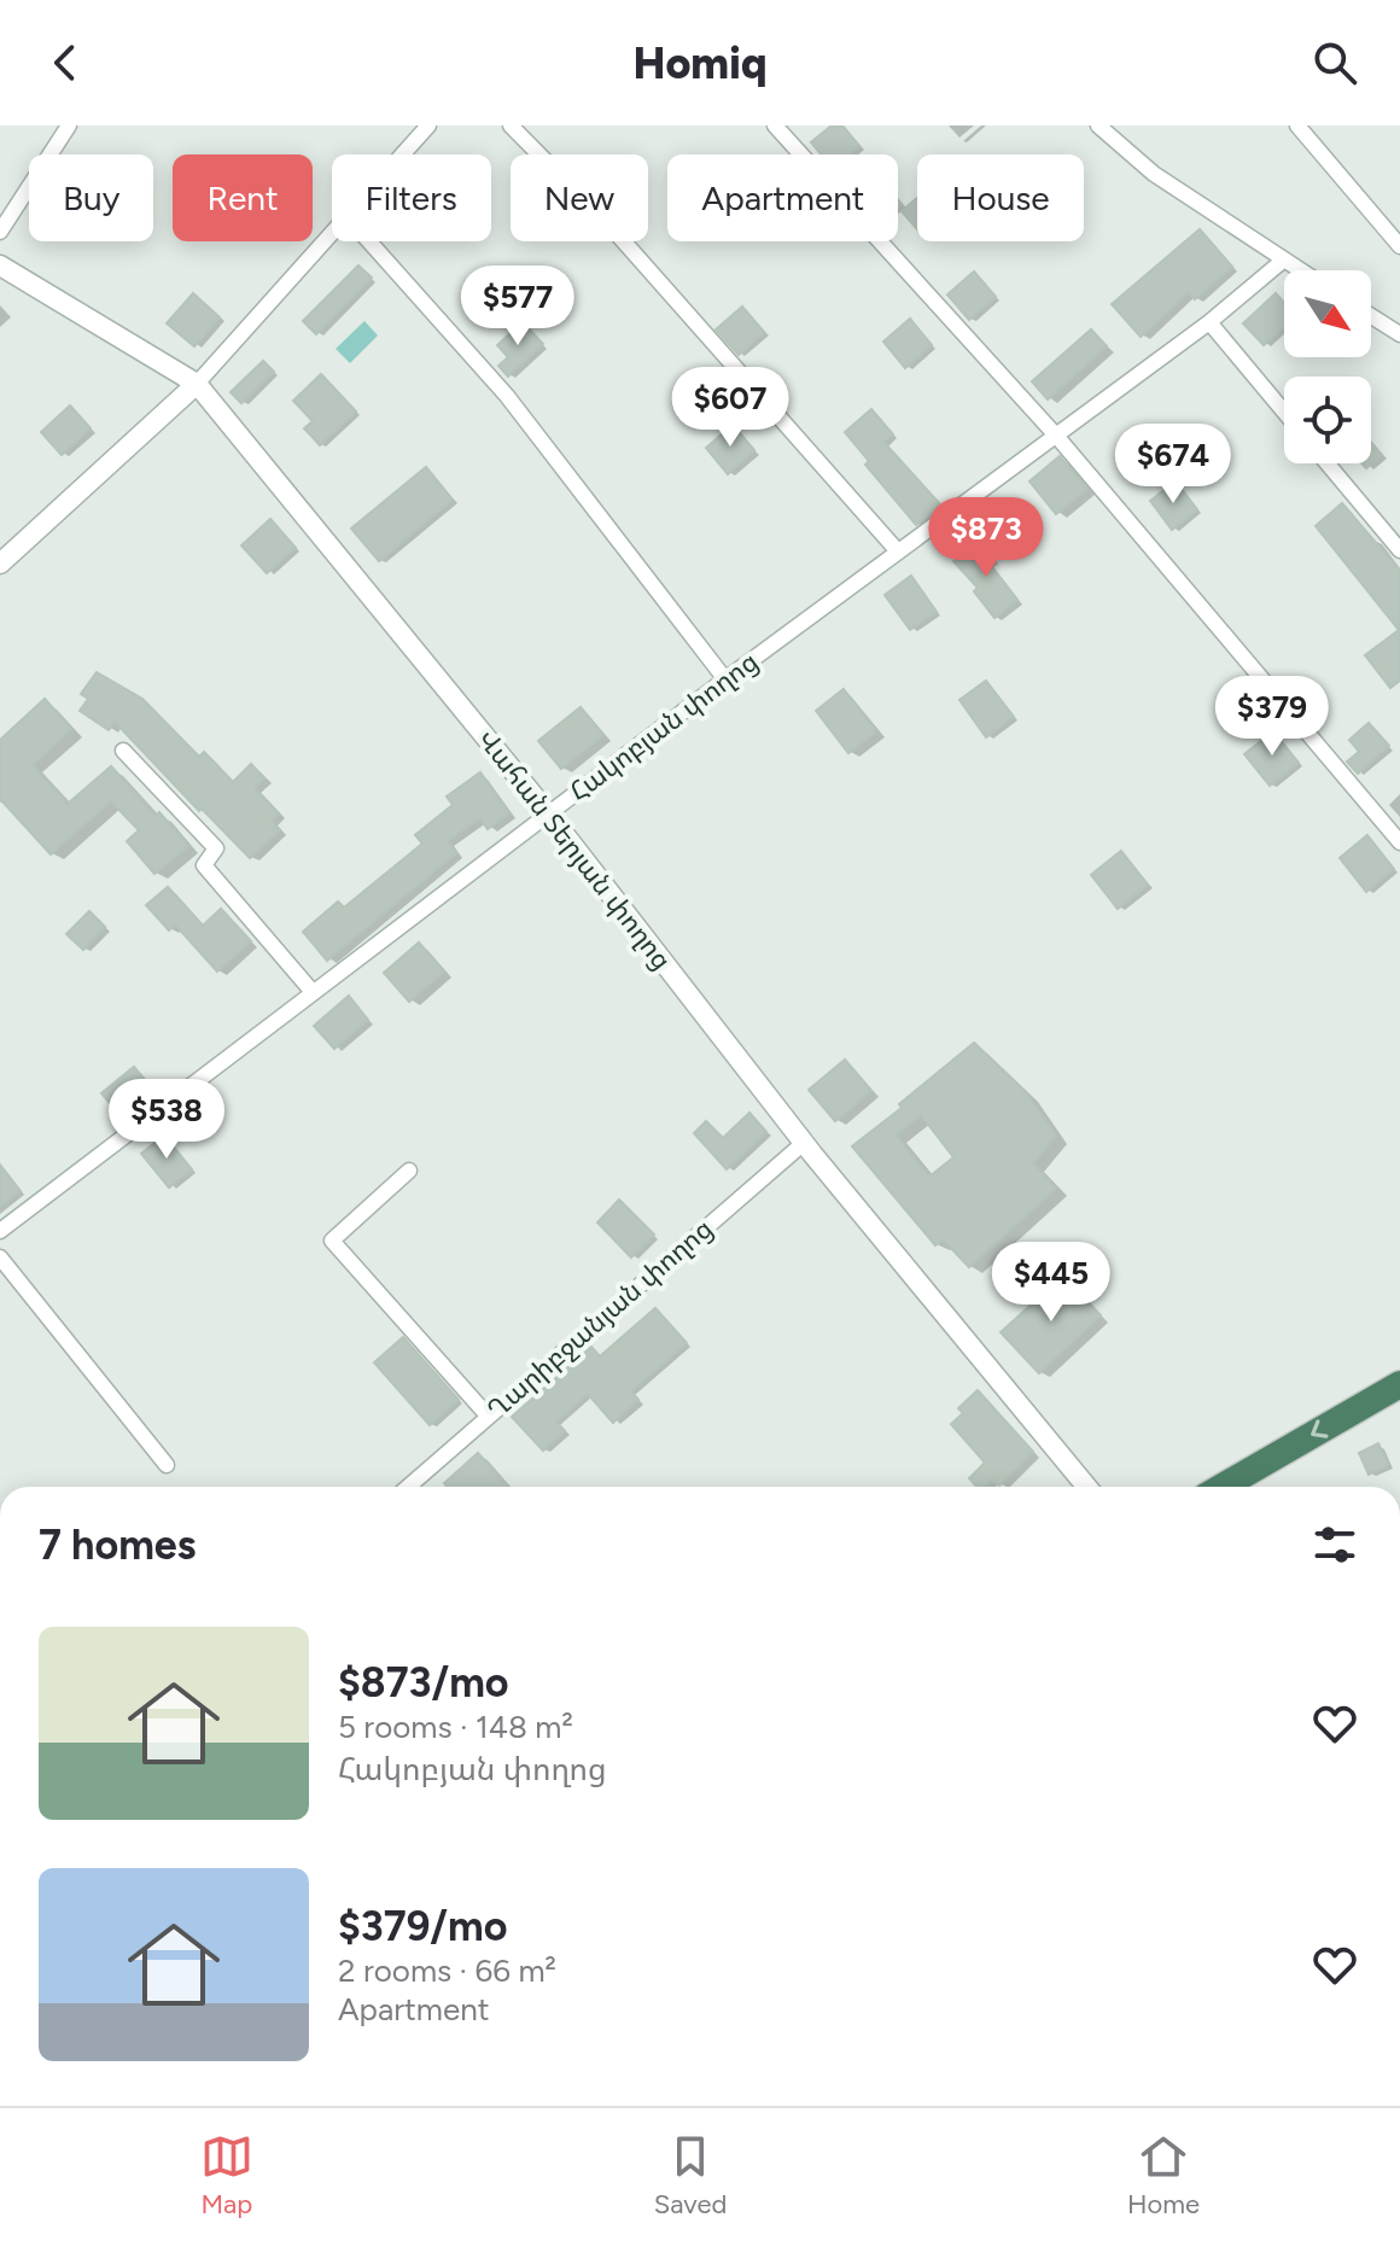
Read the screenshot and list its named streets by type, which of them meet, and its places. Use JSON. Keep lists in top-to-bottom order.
{
  "streets": {
    "street": ["Հակոբյան փողոց", "Վահան Տերյան փողոց", "Ղարիբջանյան փողոց"]
  },
  "crossings": [
    ["Հակոբյան փողոց", "Վահան Տերյան փողոց"],
    ["Վահան Տերյան փողոց", "Ղարիբջանյան փողոց"]
  ],
  "north": "bottom right",
  "page": {
    "header": "Homiq",
    "chip": [
      "Buy",
      "Rent",
      "Filters",
      "New",
      "Apartment",
      "House"
    ],
    "price": [
      "$577",
      "$607",
      "$674",
      "$873",
      "$379",
      "$538",
      "$445"
    ],
    "heading": "7 homes",
    "list": [
      {
        "name": "$873/mo",
        "note": "5 rooms · 148 m² · Հակոբյան փողոց"
      },
      {
        "name": "$379/mo",
        "note": "2 rooms · 66 m² · Apartment"
      }
    ],
    "tabs": ["Map", "Saved", "Home"]
  }
}
